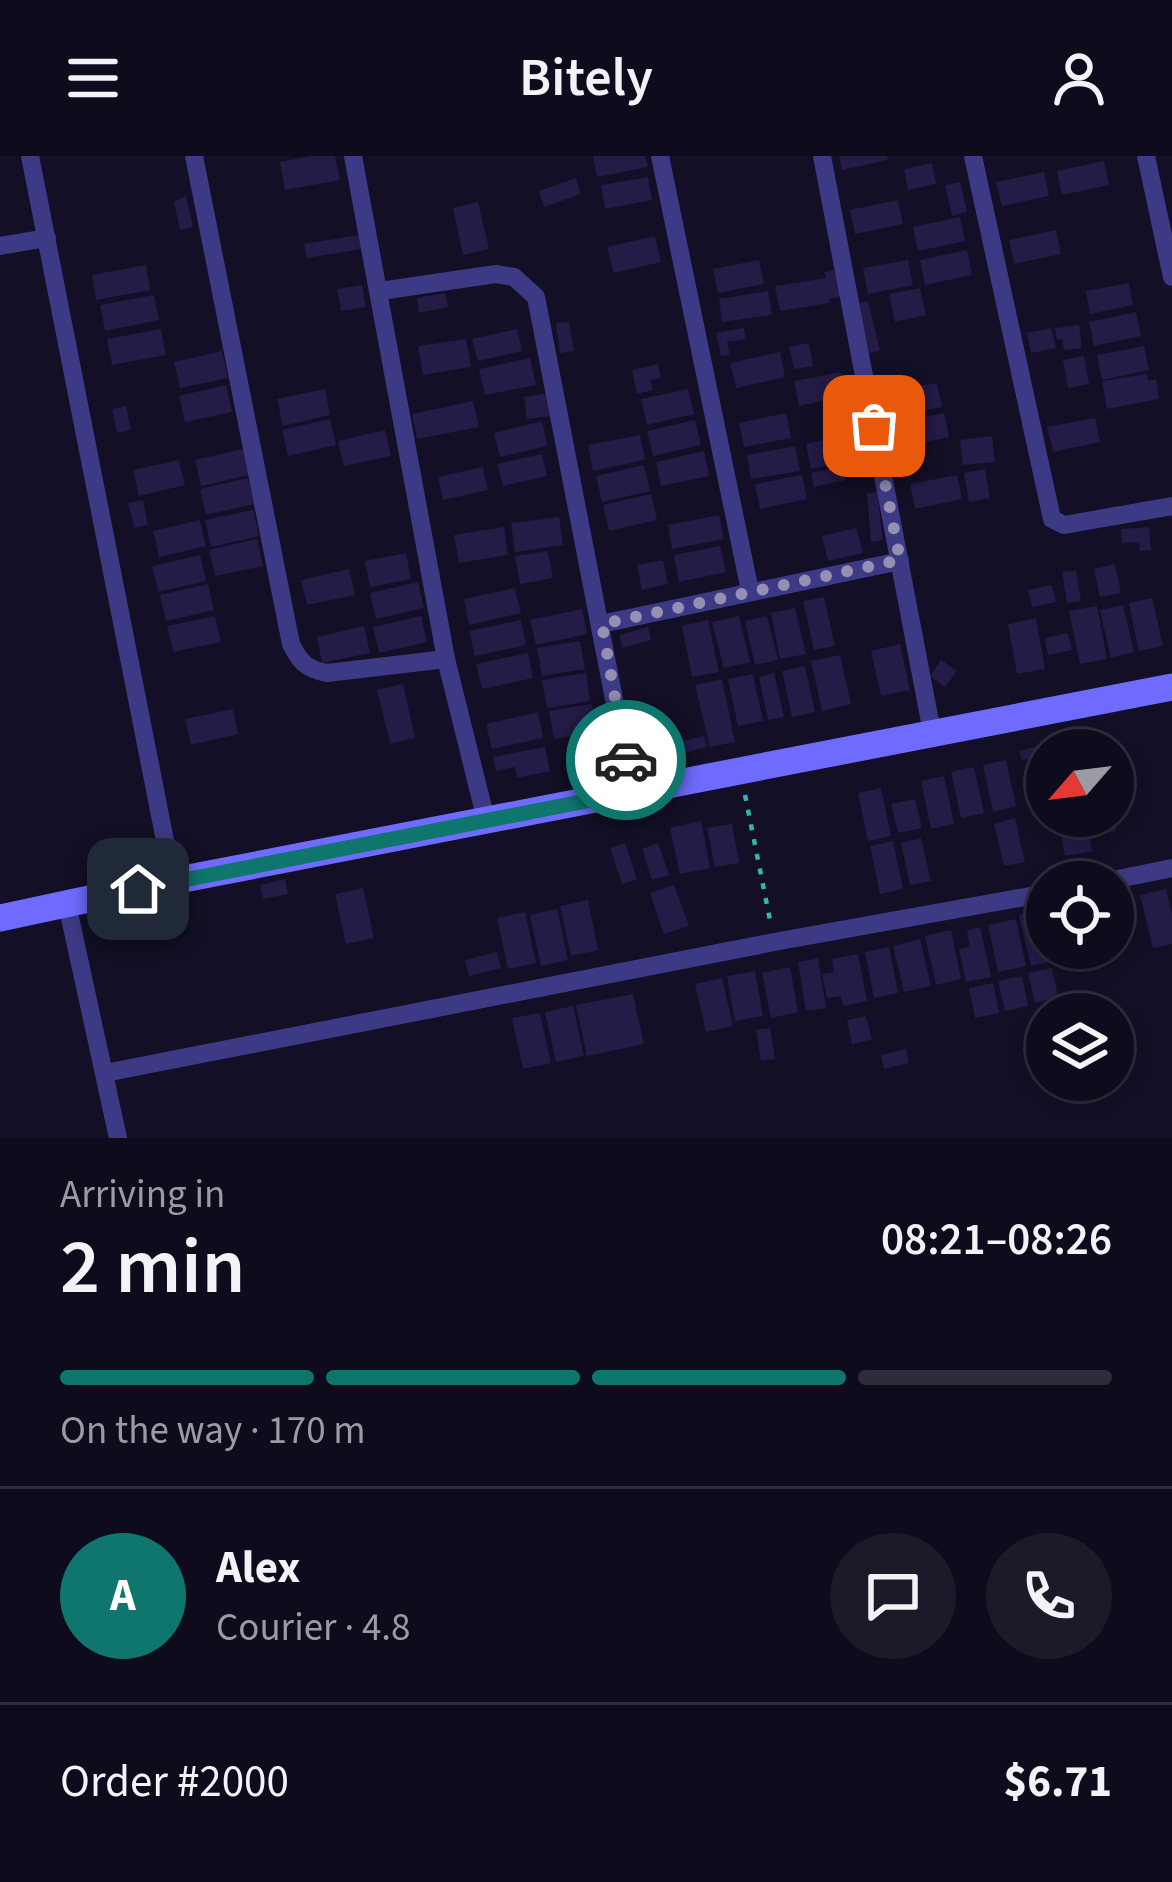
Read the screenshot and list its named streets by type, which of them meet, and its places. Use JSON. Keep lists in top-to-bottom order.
{
  "north": "bottom left",
  "page": {
    "header": "Bitely",
    "heading": ["2 min", "Arriving in", "08:21–08:26"],
    "panel": [
      "Alex",
      "Courier · 4.8",
      "Order #2000",
      "$6.71"
    ],
    "bar": "On the way · 170 m",
    "round": "A"
  }
}
